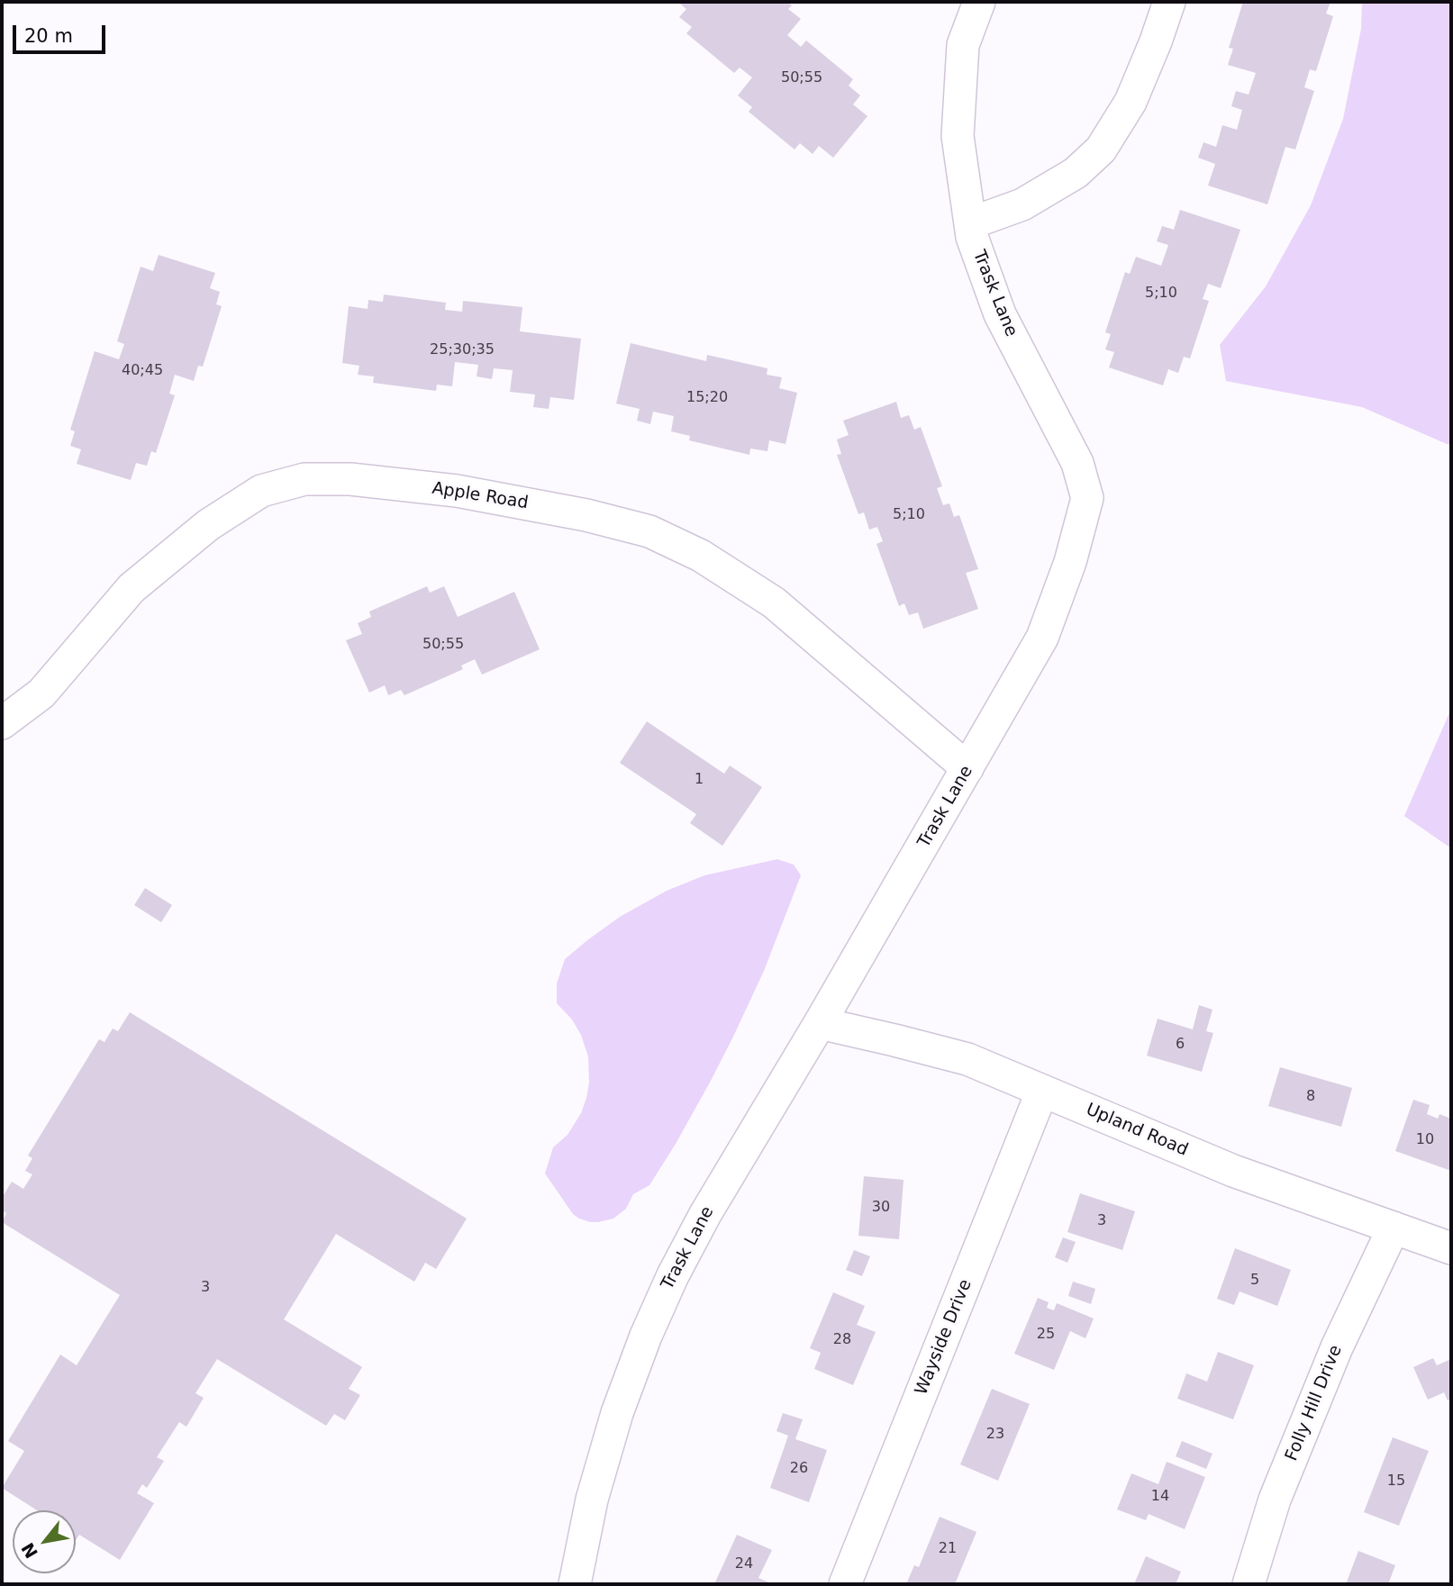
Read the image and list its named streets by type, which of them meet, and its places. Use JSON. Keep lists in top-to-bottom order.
{
  "streets": {
    "street": [
      "Trask Lane",
      "Apple Road",
      "Upland Road",
      "Wayside Drive",
      "Folly Hill Drive"
    ]
  },
  "crossings": [
    ["Trask Lane", "Apple Road"],
    ["Trask Lane", "Upland Road"],
    ["Upland Road", "Wayside Drive"],
    ["Upland Road", "Folly Hill Drive"]
  ],
  "house_numbers": [
    "50;55",
    "5;10",
    "25;30;35",
    "40;45",
    "15;20",
    "5;10",
    "50;55",
    "1",
    "6",
    "8",
    "10",
    "30",
    "3",
    "5",
    "3",
    "25",
    "28",
    "23",
    "26",
    "15",
    "14",
    "21",
    "24"
  ],
  "scale_bar": "20 m",
  "north": "bottom left"
}
